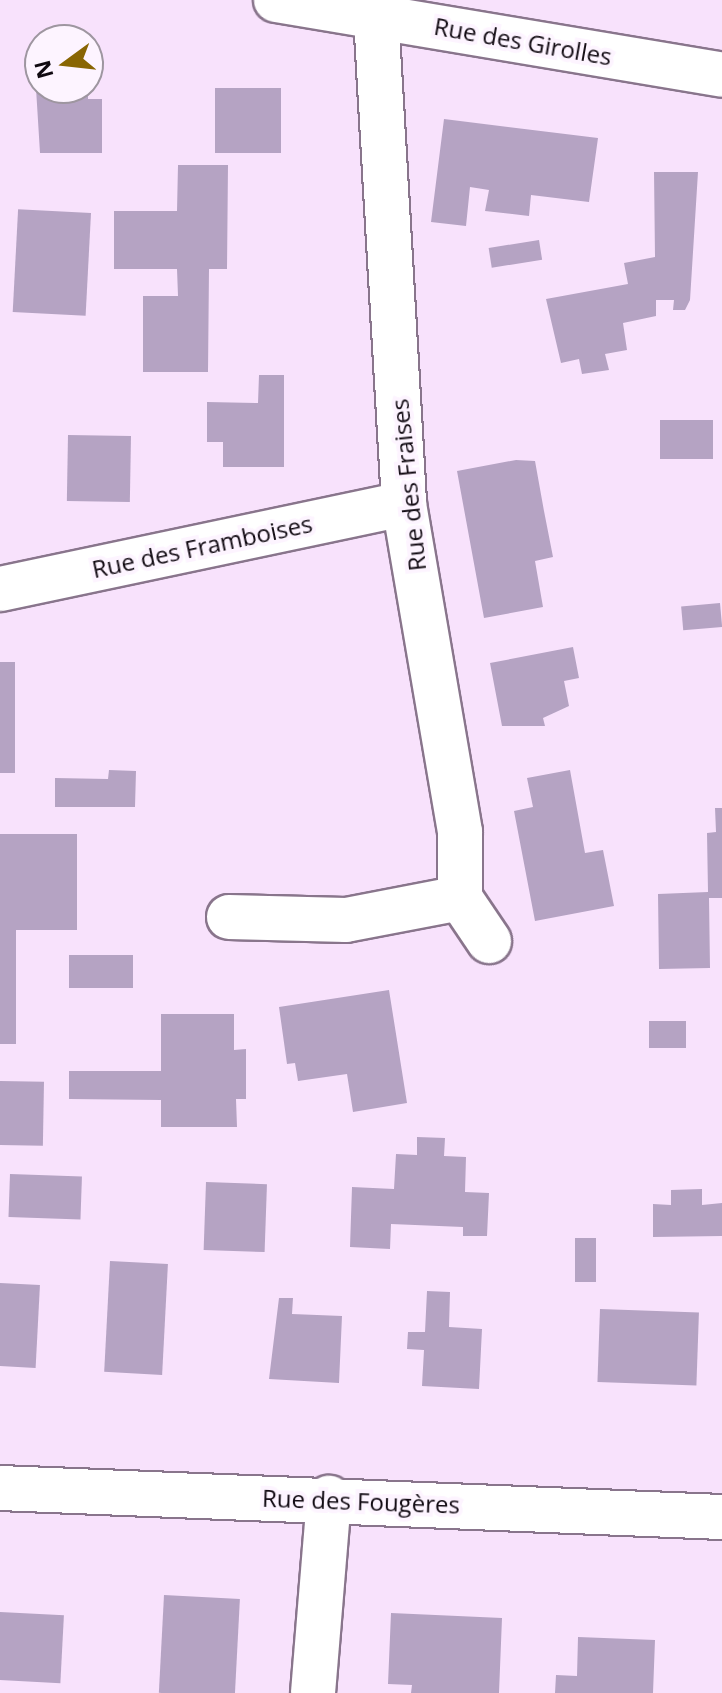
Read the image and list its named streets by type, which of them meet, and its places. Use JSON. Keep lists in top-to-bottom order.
{
  "streets": {
    "street": [
      "Rue des Girolles",
      "Rue des Fraises",
      "Rue des Framboises",
      "Rue des Fougères"
    ]
  },
  "crossings": [
    ["Rue des Girolles", "Rue des Fraises"],
    ["Rue des Fraises", "Rue des Framboises"]
  ],
  "north": "left"
}
